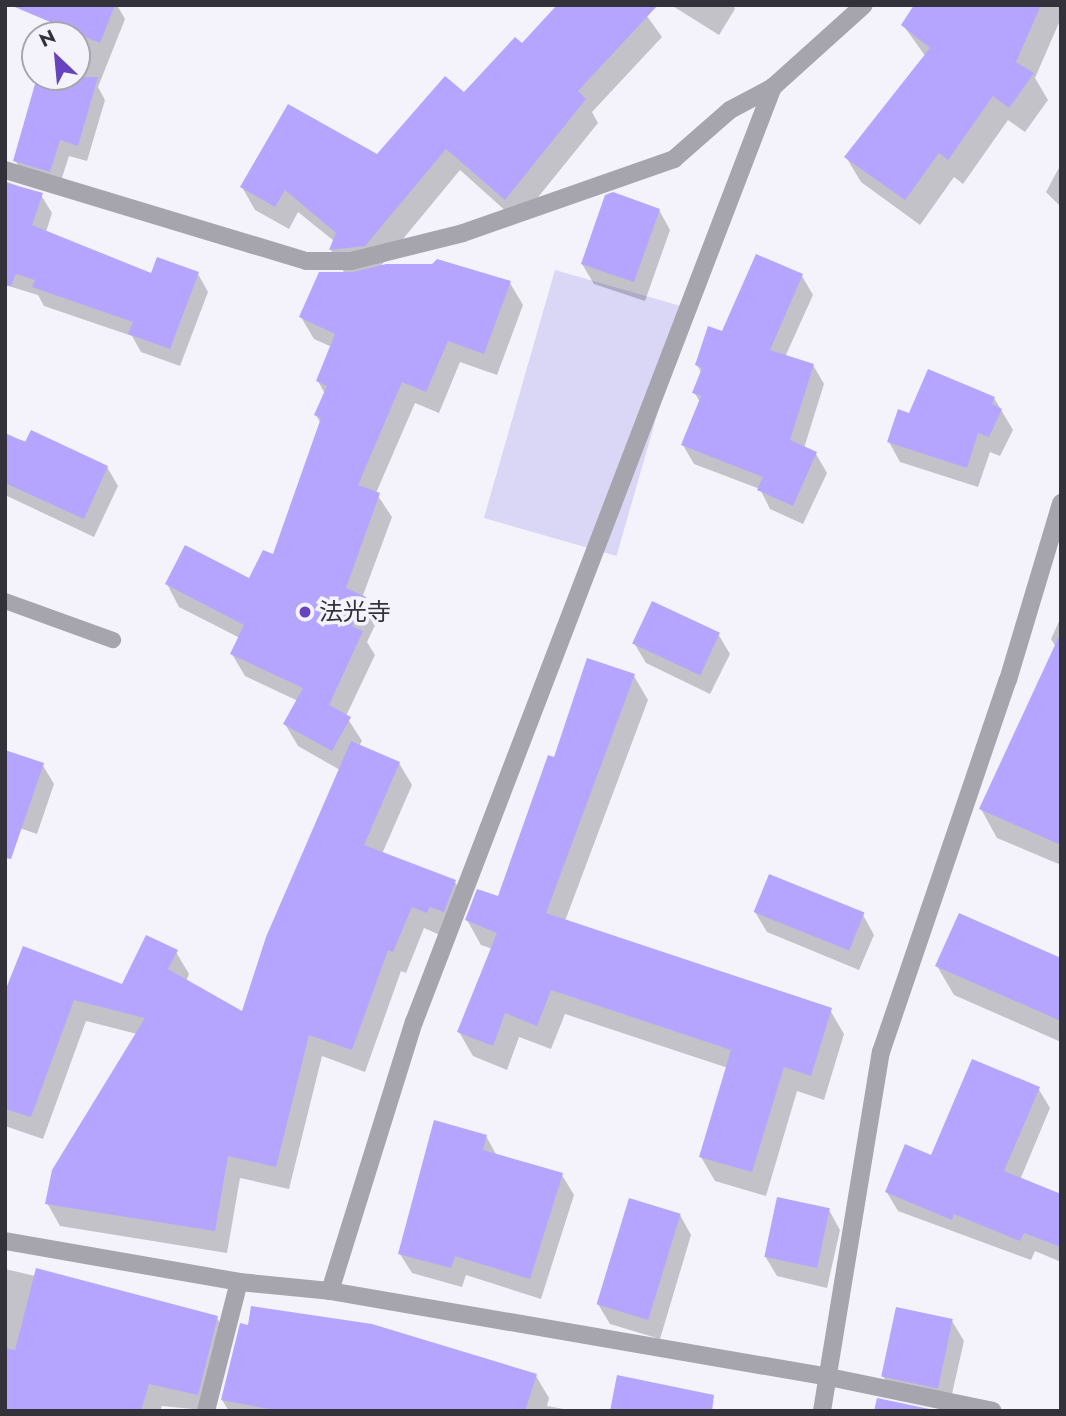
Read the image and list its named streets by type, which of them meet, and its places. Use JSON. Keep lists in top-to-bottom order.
{
  "places": ["法光寺"],
  "north": "top left"
}
